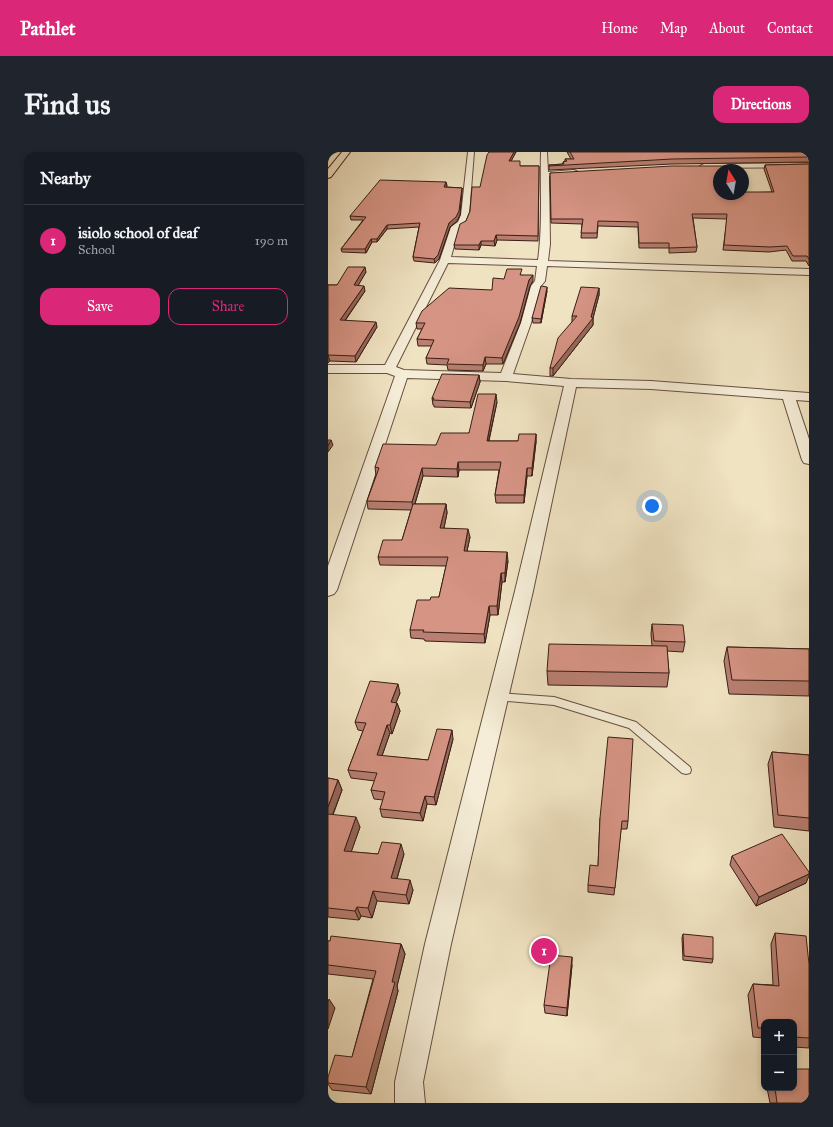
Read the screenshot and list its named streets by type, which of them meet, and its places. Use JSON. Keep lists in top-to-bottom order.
{
  "north": "top",
  "page": {
    "header": "Pathlet",
    "nav": [
      "Home",
      "Map",
      "About",
      "Contact"
    ],
    "buttons": [
      "Directions",
      ["Save", "Share"]
    ],
    "title": "Find us",
    "heading": "Nearby",
    "list": [
      {
        "mark": "1",
        "name": "isiolo school of deaf",
        "note": "School",
        "value": "190 m"
      }
    ],
    "pins": "1",
    "map_buttons": ["+", "−"]
  }
}
